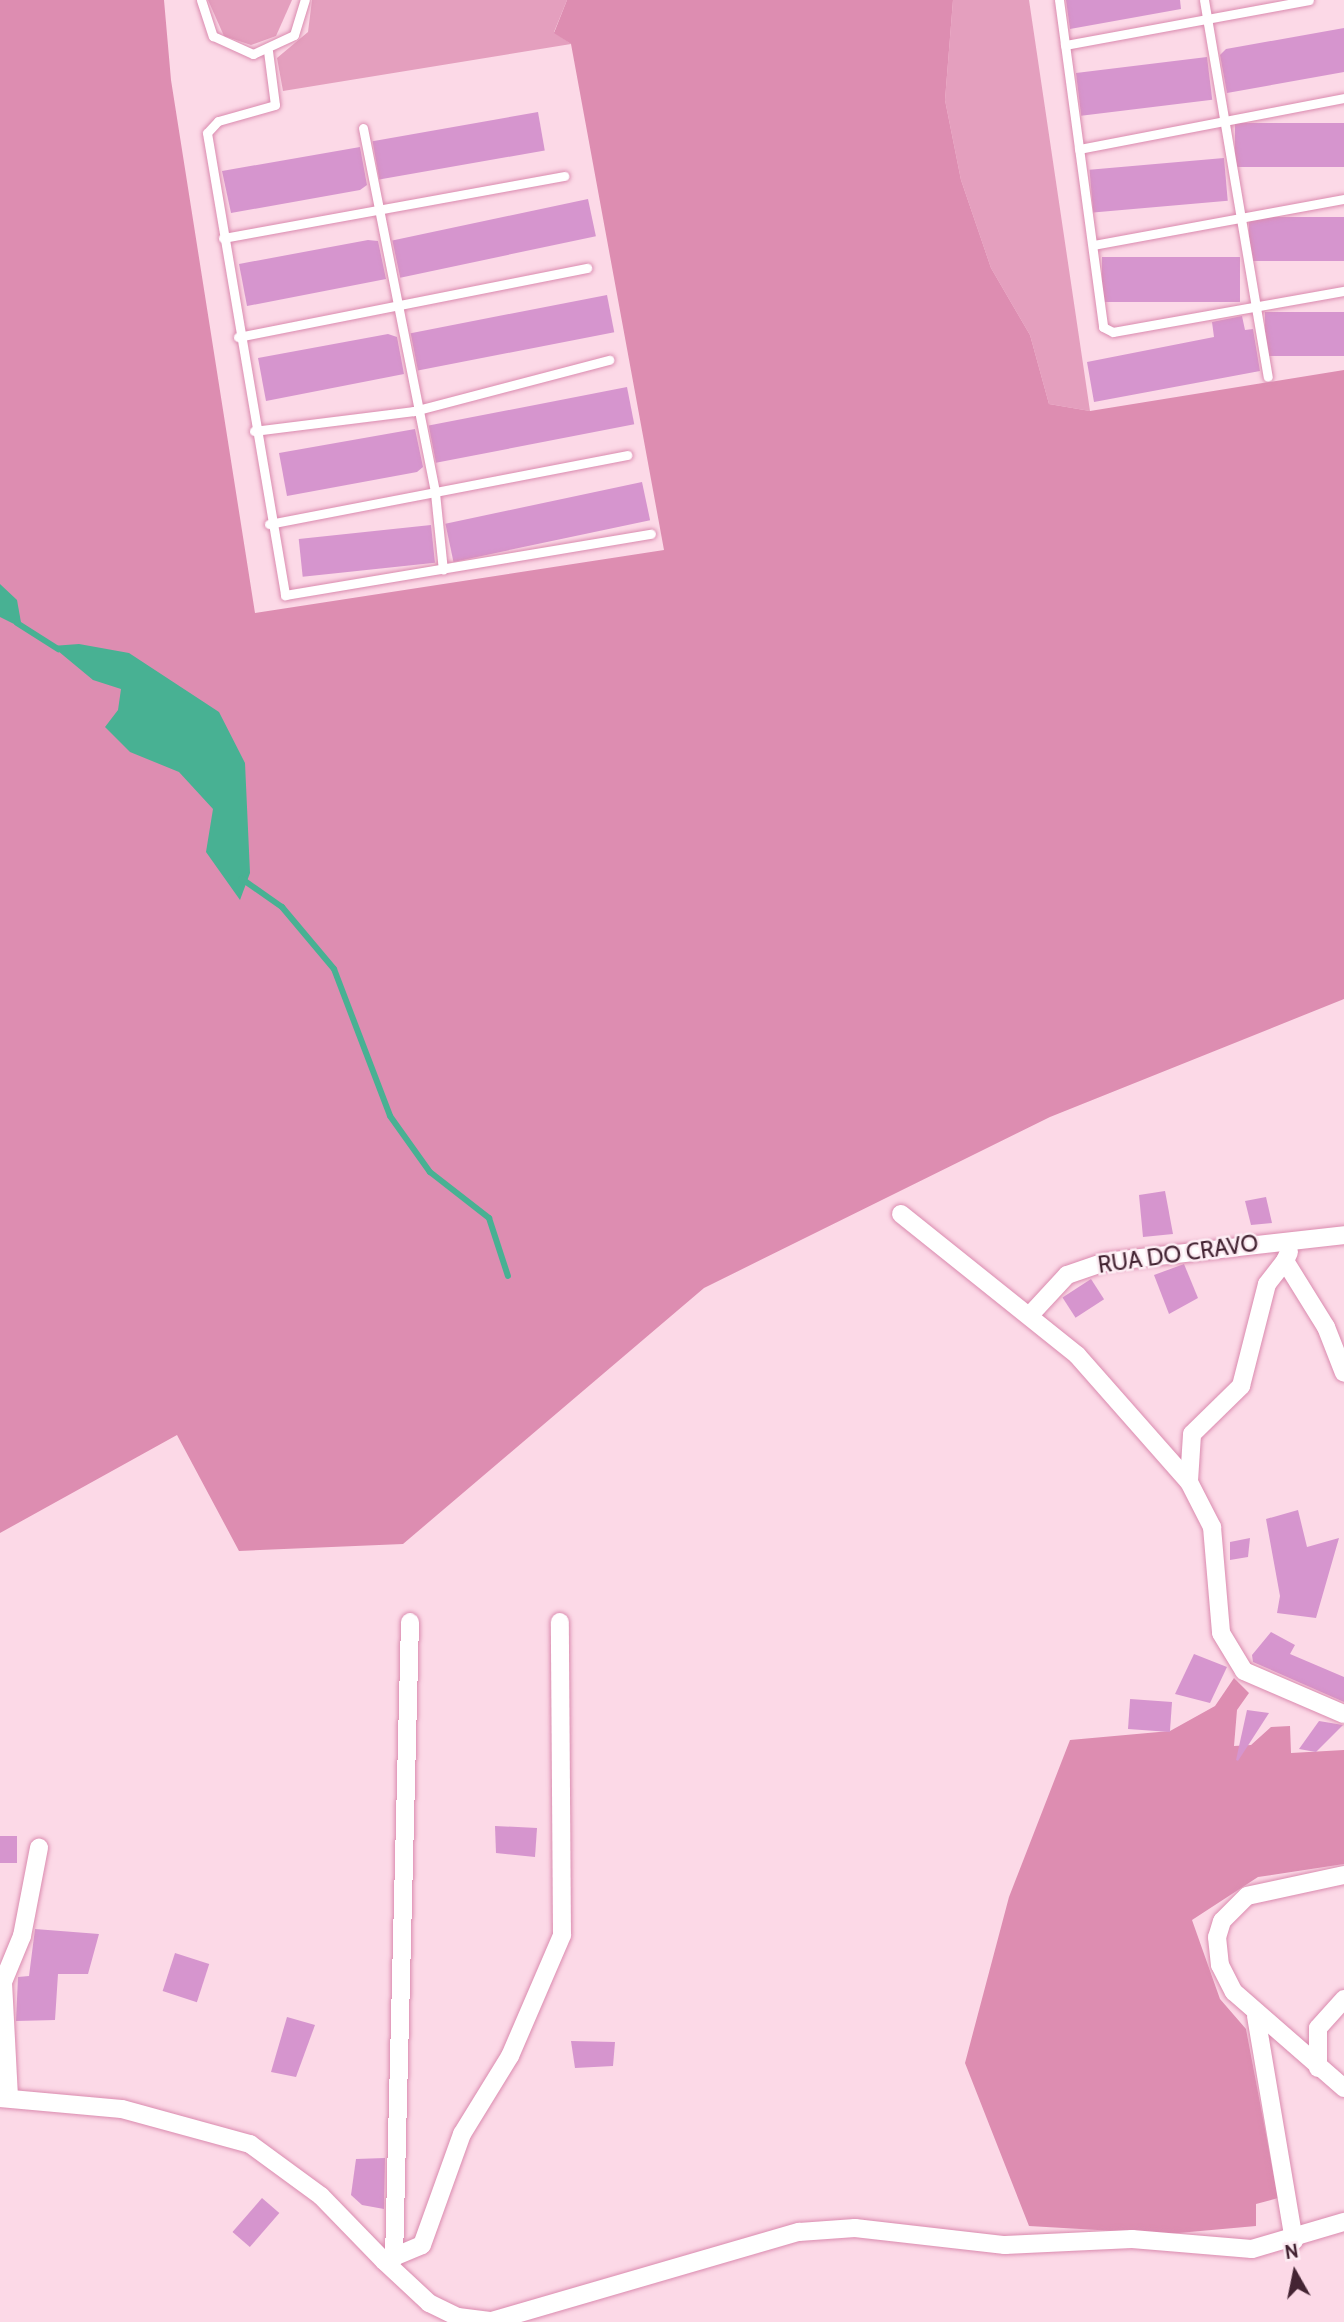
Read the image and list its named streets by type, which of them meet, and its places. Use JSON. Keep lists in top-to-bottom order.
{
  "streets": {
    "street": ["RUA DO CRAVO"]
  },
  "north": "top"
}
